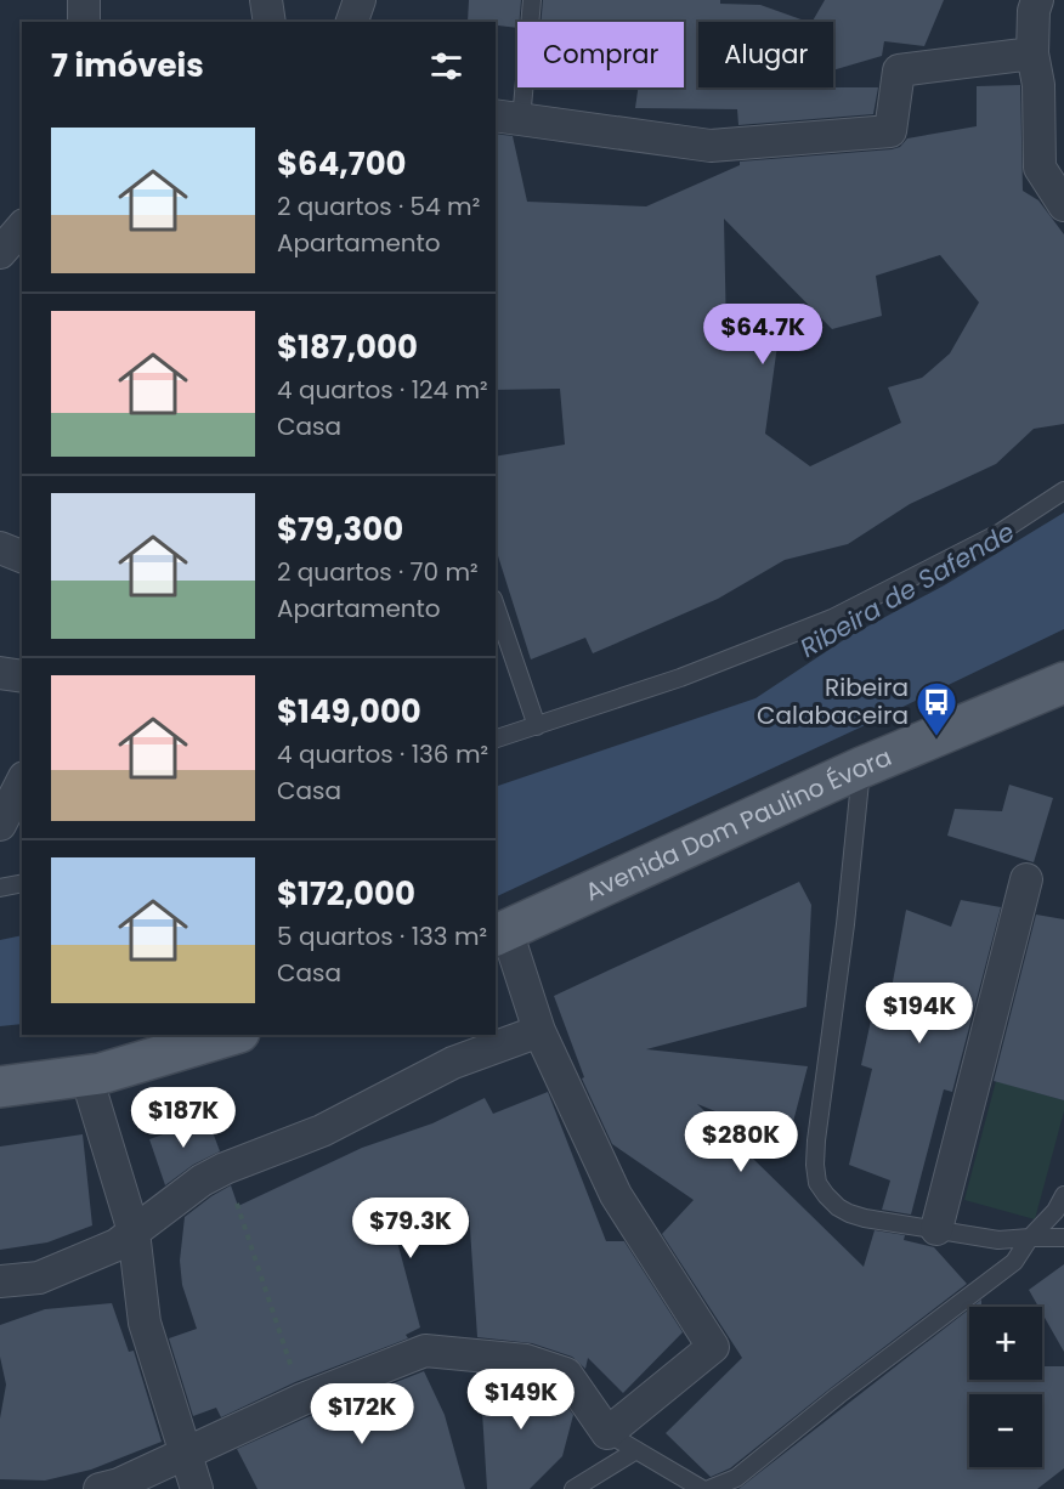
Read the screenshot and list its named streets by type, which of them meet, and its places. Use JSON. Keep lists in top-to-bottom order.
{
  "streets": {
    "main road": ["Avenida Dom Paulino Évora"]
  },
  "water": ["Ribeira de Safende"],
  "places": {
    "bus stop": ["Ribeira Calabaceira"]
  },
  "page": {
    "chip": ["Comprar", "Alugar"],
    "heading": "7 imóveis",
    "list": [
      {
        "name": "$64,700",
        "note": "2 quartos · 54 m² · Apartamento"
      },
      {
        "name": "$187,000",
        "note": "4 quartos · 124 m² · Casa"
      },
      {
        "name": "$79,300",
        "note": "2 quartos · 70 m² · Apartamento"
      },
      {
        "name": "$149,000",
        "note": "4 quartos · 136 m² · Casa"
      },
      {
        "name": "$172,000",
        "note": "5 quartos · 133 m² · Casa"
      }
    ],
    "price": [
      "$64.7K",
      "$194K",
      "$187K",
      "$280K",
      "$79.3K",
      "$149K",
      "$172K"
    ],
    "map_buttons": ["+", "−"]
  }
}
